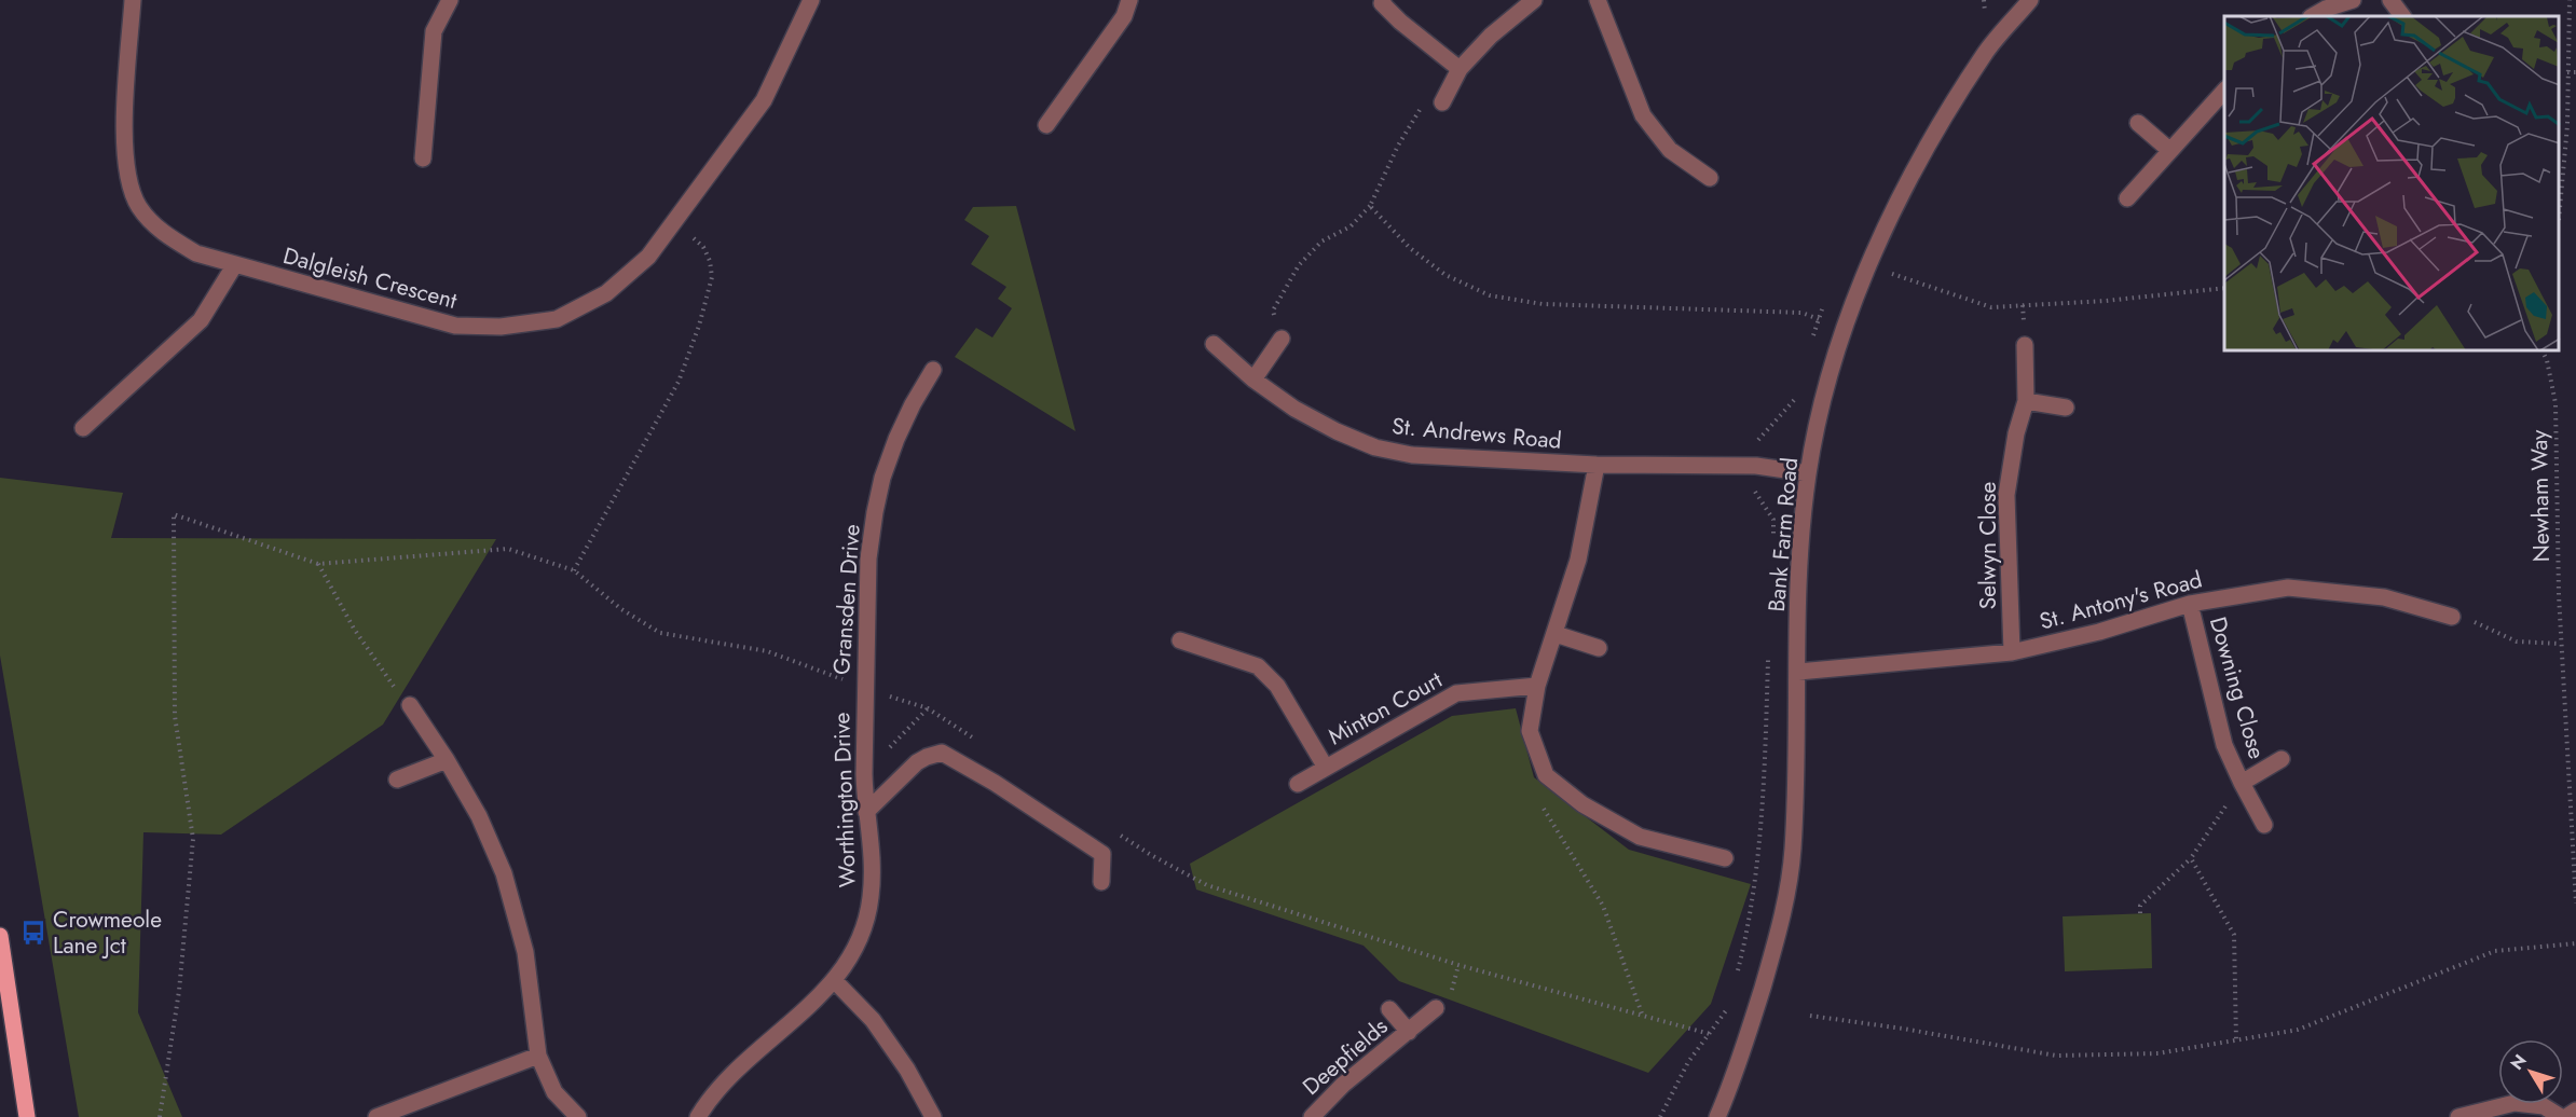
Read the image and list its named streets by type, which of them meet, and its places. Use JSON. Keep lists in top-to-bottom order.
{
  "streets": {
    "street": [
      "Dalgleish Crescent",
      "St. Andrews Road",
      "Bank Farm Road",
      "Selwyn Close",
      "Gransden Drive",
      "St. Antony's Road",
      "Downing Close",
      "Minton Court",
      "Worthington Drive",
      "Deepfields"
    ],
    "path": ["Newham Way"]
  },
  "crossings": [
    ["St. Andrews Road", "Bank Farm Road"],
    ["Bank Farm Road", "St. Antony's Road"],
    ["Selwyn Close", "St. Antony's Road"],
    ["Gransden Drive", "Worthington Drive"],
    ["St. Antony's Road", "Downing Close"]
  ],
  "places": {
    "bus stop": ["Crowmeole Lane Jct"]
  },
  "north": "top left"
}
